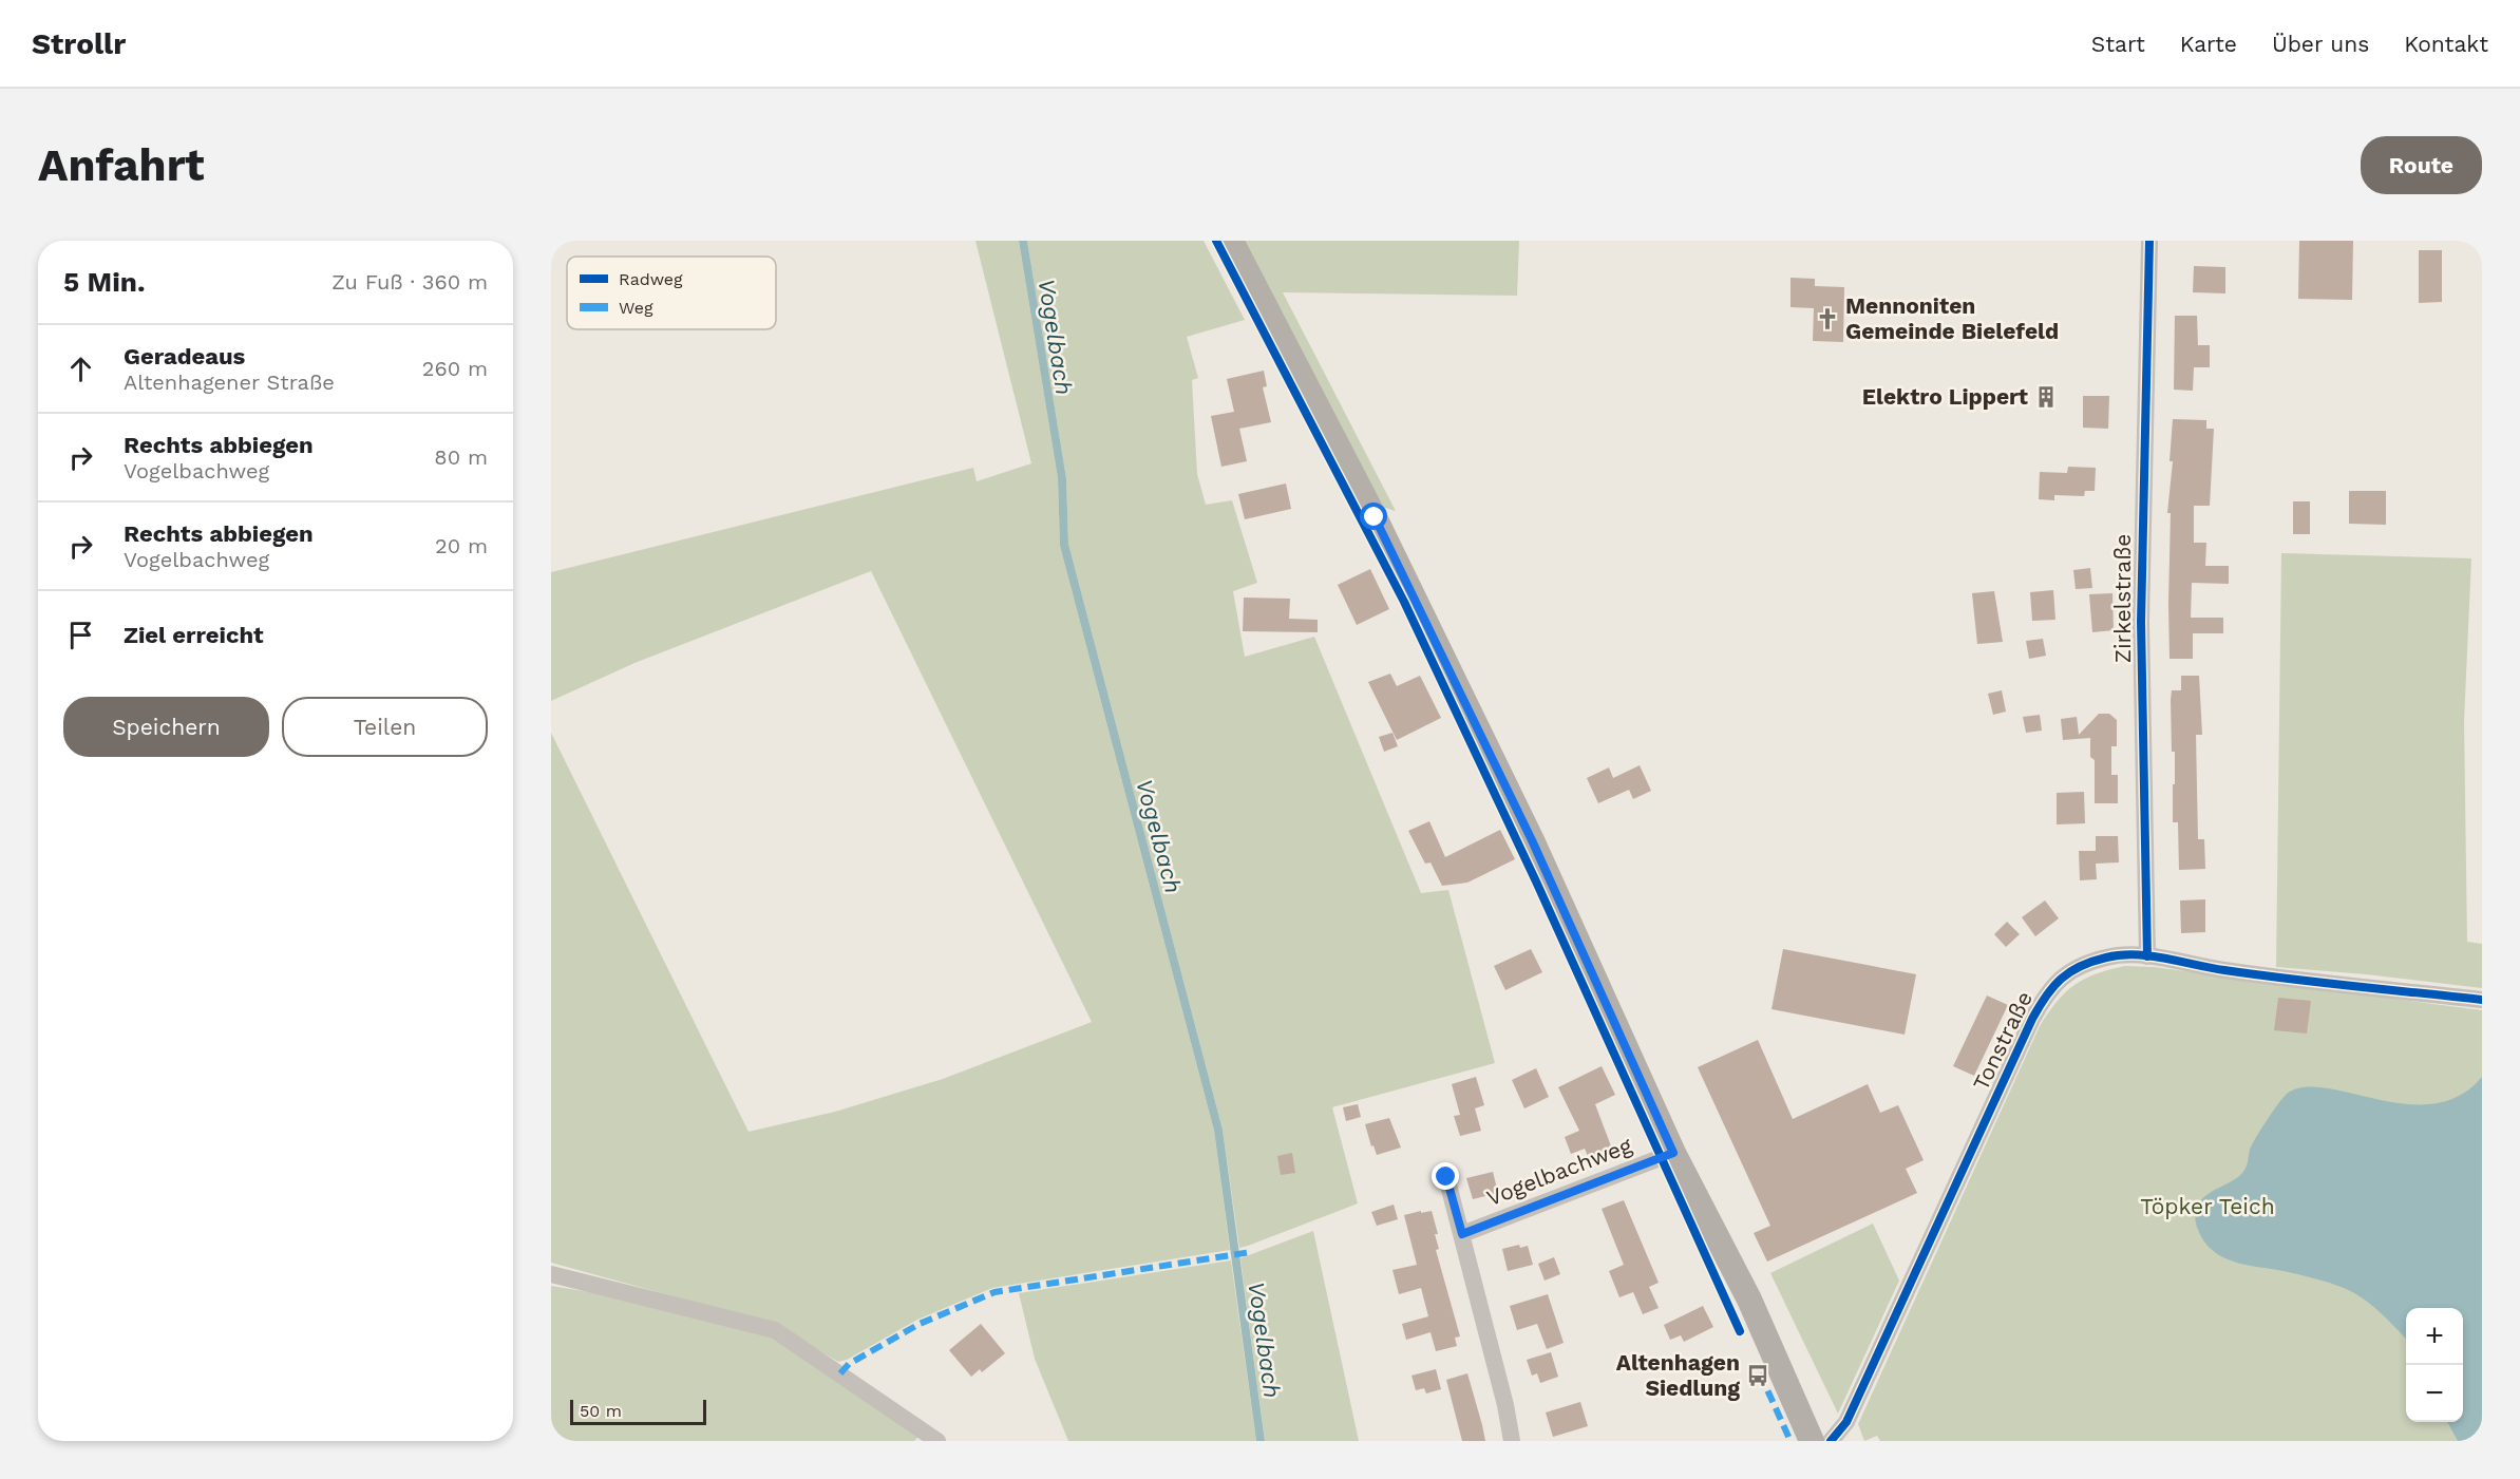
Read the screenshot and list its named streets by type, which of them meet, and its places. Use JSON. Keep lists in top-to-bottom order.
{
  "streets": {
    "street": ["Zirkelstraße", "Tonstraße", "Vogelbachweg"]
  },
  "crossings": [
    ["Zirkelstraße", "Tonstraße"]
  ],
  "water": ["Vogelbach"],
  "parks": ["Töpker Teich"],
  "places": {
    "church": ["Mennoniten Gemeinde Bielefeld"],
    "building": ["Elektro Lippert"],
    "bus stop": ["Altenhagen Siedlung"]
  },
  "legend": ["Radweg", "Weg"],
  "scale_bar": "50 m",
  "page": {
    "header": "Strollr",
    "nav": [
      "Start",
      "Karte",
      "Über uns",
      "Kontakt"
    ],
    "buttons": [
      "Route",
      ["Speichern", "Teilen"]
    ],
    "title": "Anfahrt",
    "heading": ["5 Min.", "Zu Fuß · 360 m"],
    "list": [
      ["Geradeaus", "Altenhagener Straße", "260 m"],
      ["Rechts abbiegen", "Vogelbachweg", "80 m"],
      ["Rechts abbiegen", "Vogelbachweg", "20 m"],
      "Ziel erreicht"
    ],
    "map_buttons": ["+", "−"],
    "scale": "50 m"
  }
}
